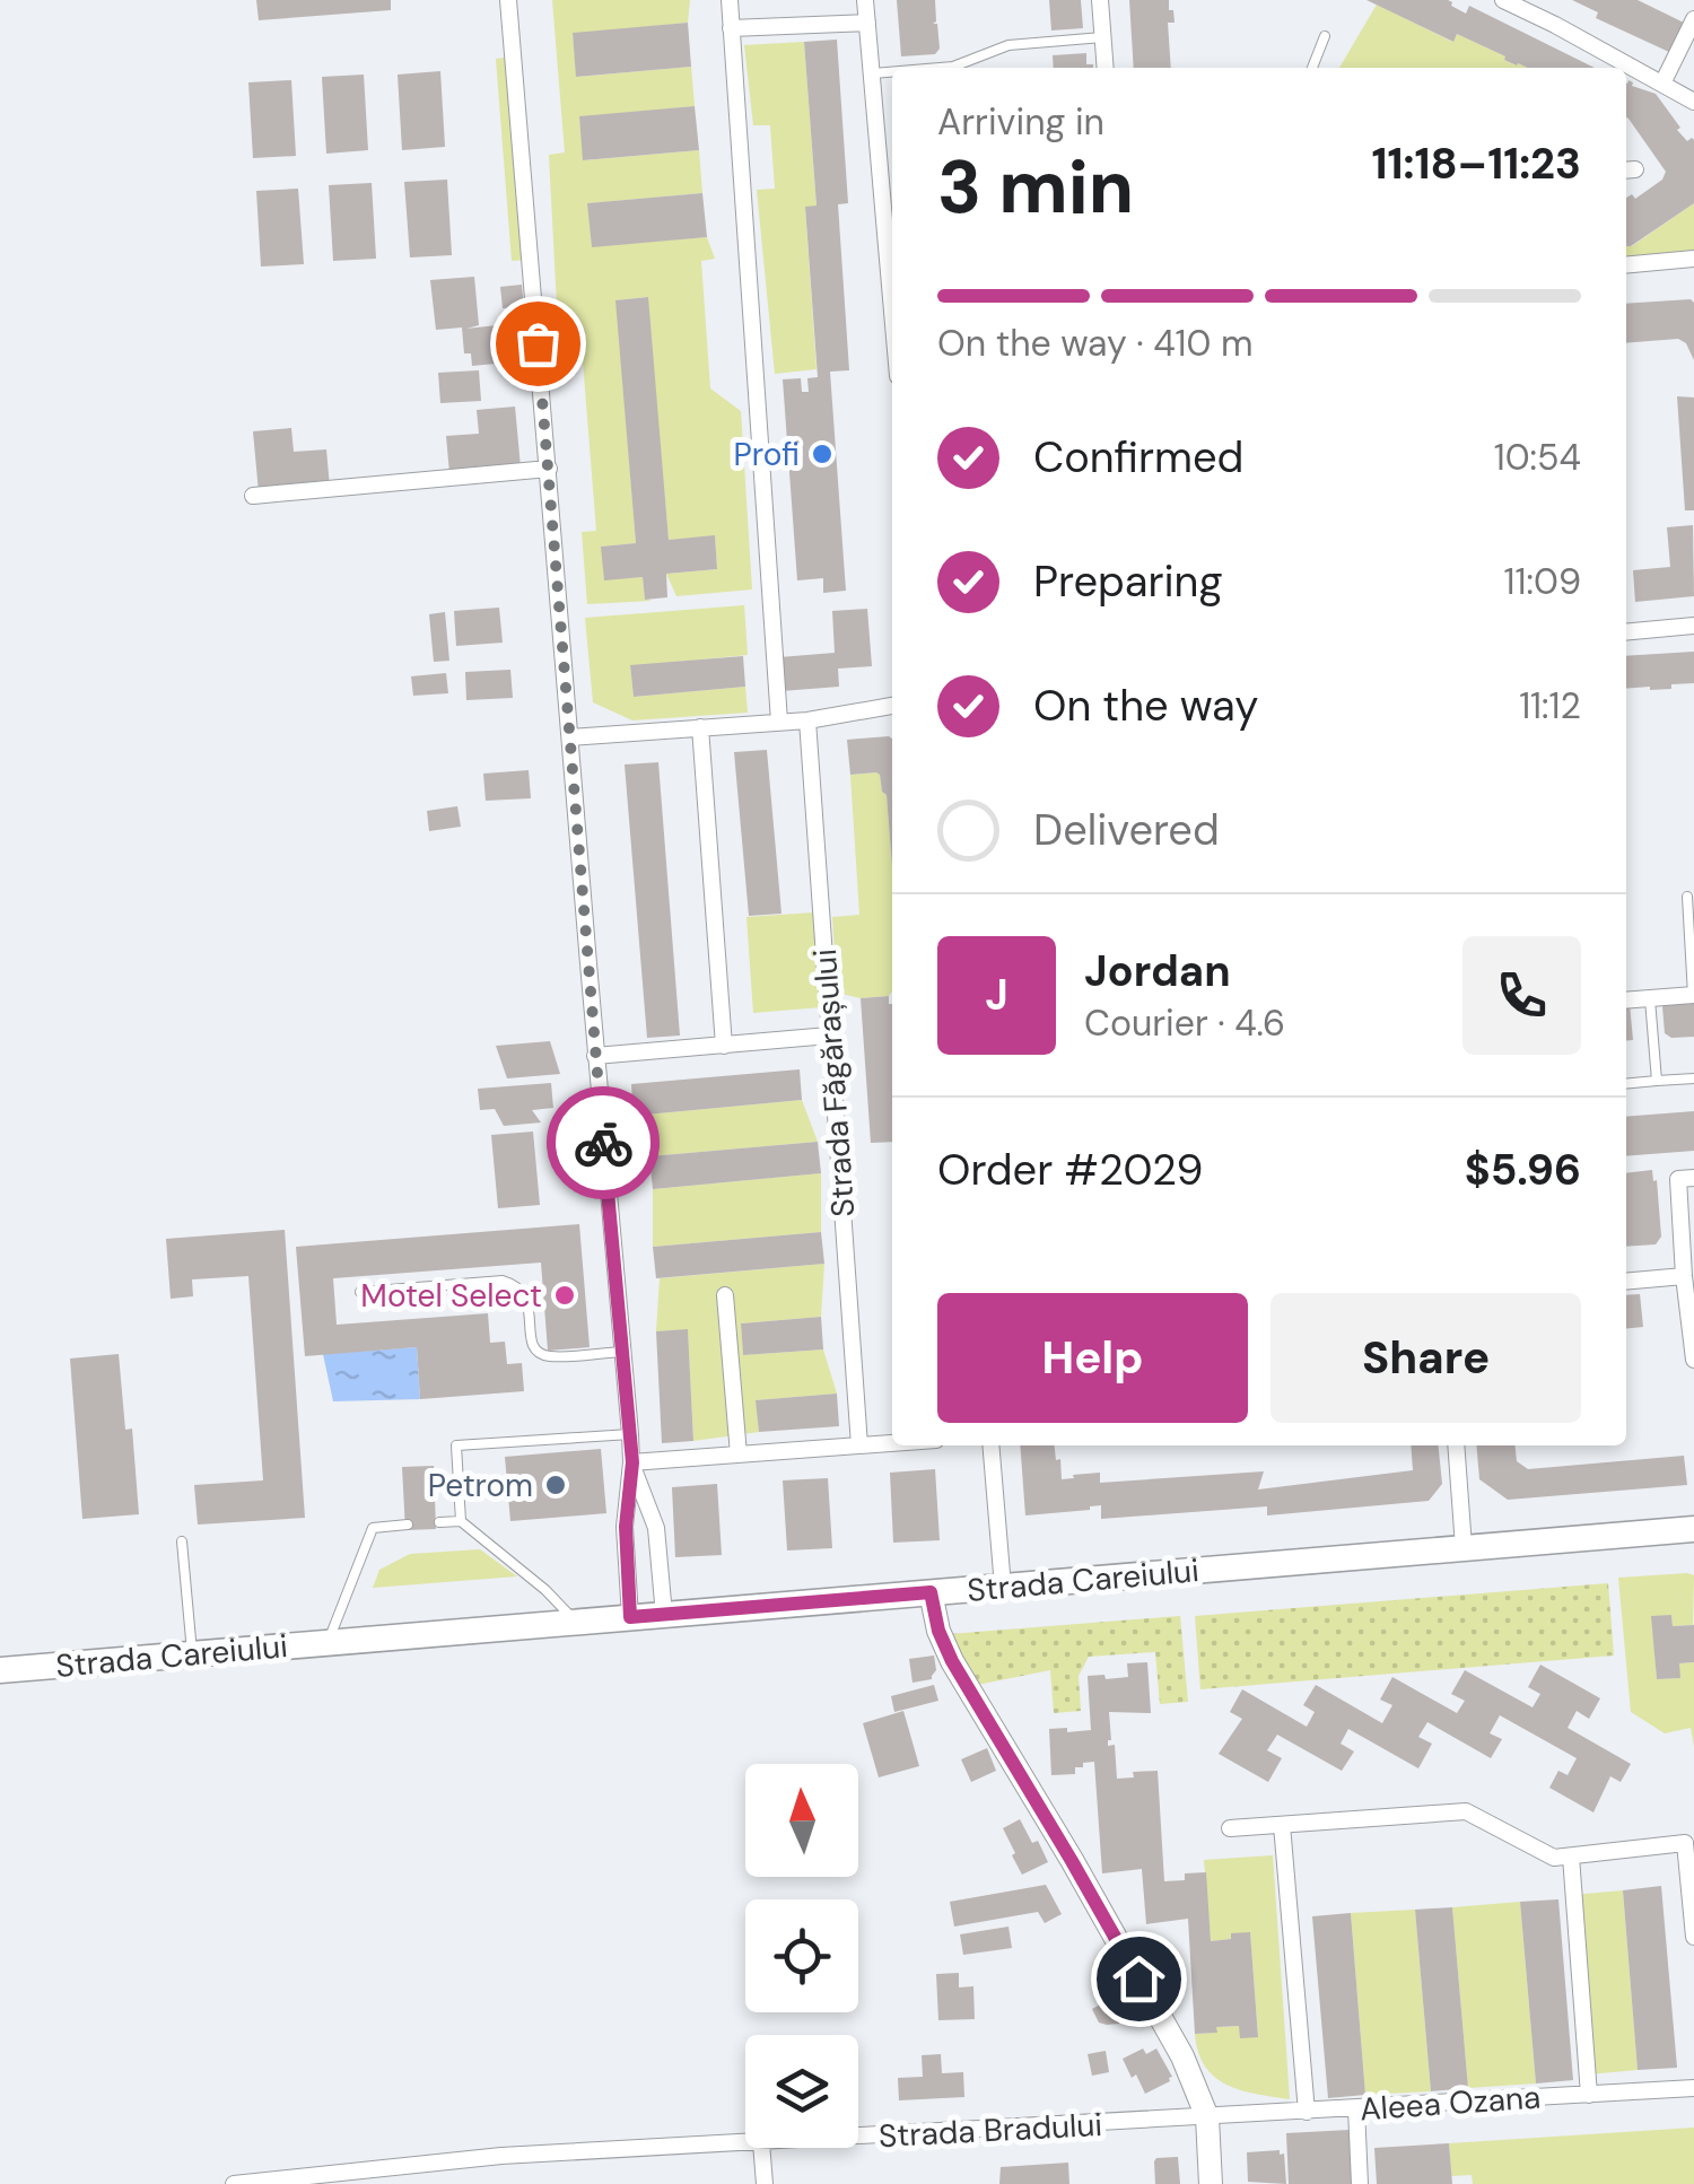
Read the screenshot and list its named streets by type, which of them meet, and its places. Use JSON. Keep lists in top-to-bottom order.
{
  "streets": {
    "main road": ["Strada Careiului"],
    "street": ["Strada Făgărașului", "Aleea Ozana", "Strada Bradului"]
  },
  "crossings": [
    ["Aleea Ozana", "Strada Bradului"]
  ],
  "places": ["Profi", "Motel Select", "Petrom"],
  "north": "top",
  "page": {
    "heading": ["3 min", "Arriving in", "11:18–11:23"],
    "panel": [
      "Jordan",
      "Courier · 4.6",
      "Order #2029",
      "$5.96"
    ],
    "bar": "On the way · 410 m",
    "list": [
      ["Confirmed", "10:54"],
      ["Preparing", "11:09"],
      ["On the way", "11:12"],
      "Delivered"
    ],
    "round": "J",
    "buttons": ["Help", "Share"]
  }
}
